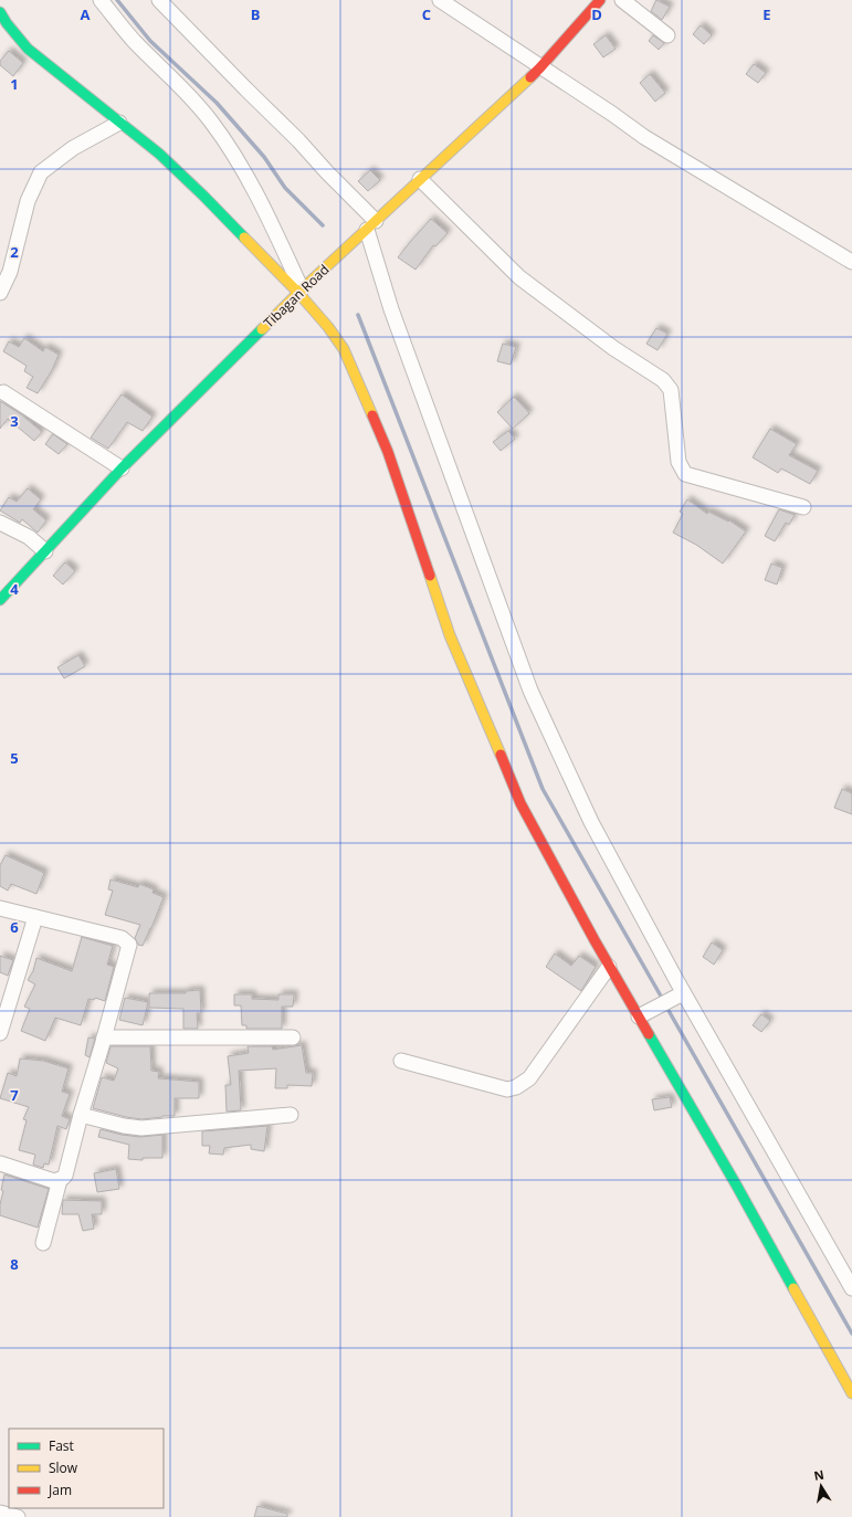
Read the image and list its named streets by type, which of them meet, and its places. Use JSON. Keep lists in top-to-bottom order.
{
  "streets": {
    "street": ["Tibagan Road"]
  },
  "legend": ["Fast", "Slow", "Jam"],
  "north": "top",
  "grid": {
    "columns": [
      "A",
      "B",
      "C",
      "D",
      "E"
    ],
    "rows": [
      "1",
      "2",
      "3",
      "4",
      "5",
      "6",
      "7",
      "8"
    ]
  }
}
